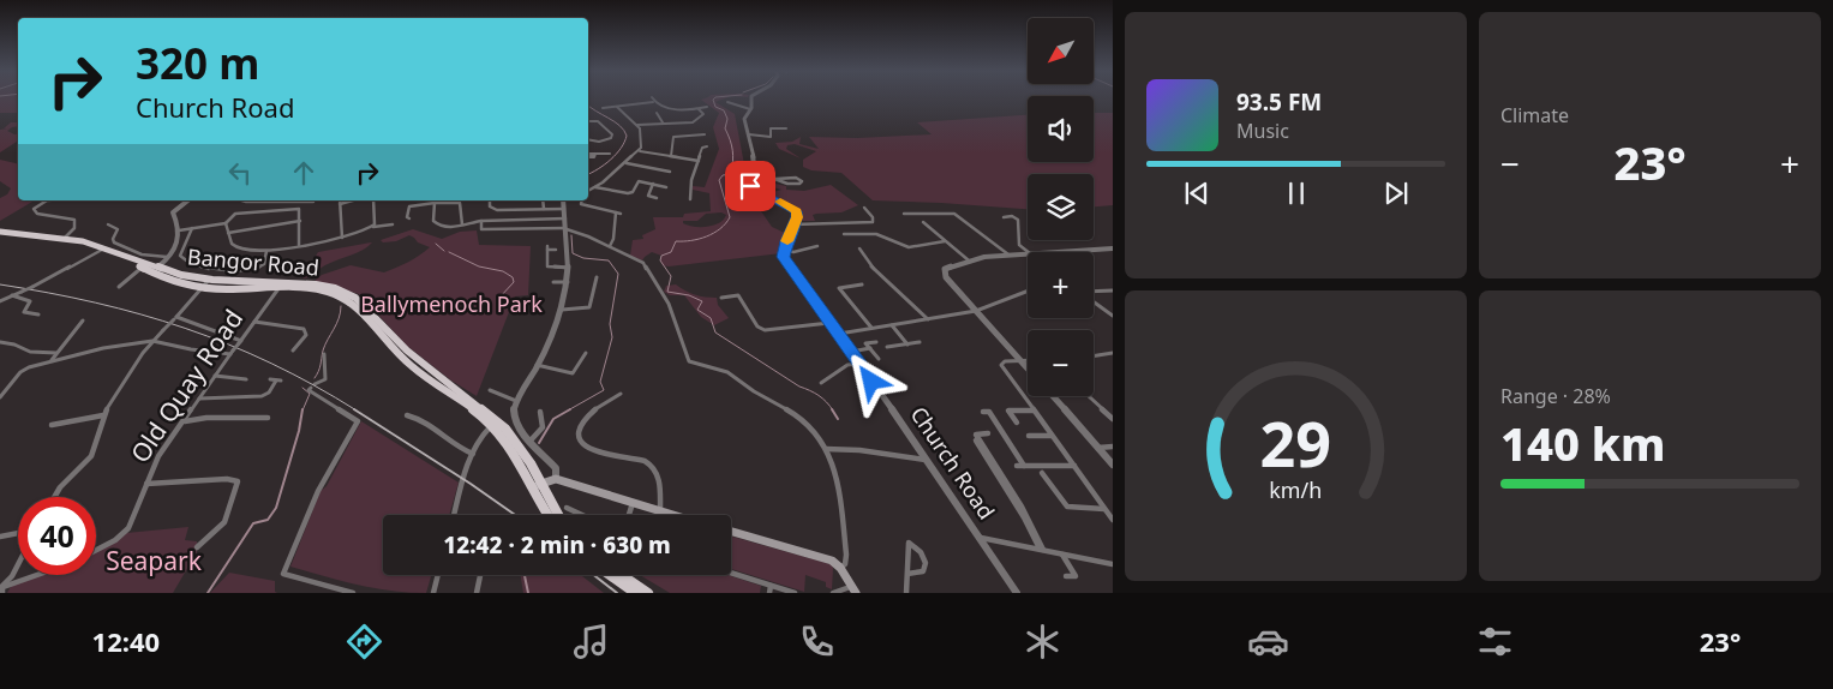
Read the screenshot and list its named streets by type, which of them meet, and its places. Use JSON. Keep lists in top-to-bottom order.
{
  "streets": {
    "highway": ["Bangor Road"],
    "street": ["Old Quay Road", "Church Road"]
  },
  "parks": ["Ballymenoch Park", "Seapark"],
  "north": "bottom left",
  "page": {
    "tile": [
      "Climate",
      ["Range · 28%", "140 km"]
    ],
    "map_buttons": ["+", "−"],
    "turn": ["320 m", "Church Road"],
    "song": ["93.5 FM", "Music"],
    "heat": ["−", "23°", "+"],
    "limit": "40",
    "trip": "12:42 · 2 min · 630 m",
    "tabs": ["12:40", "23°"],
    "gauge": ["29", "km/h"]
  }
}
